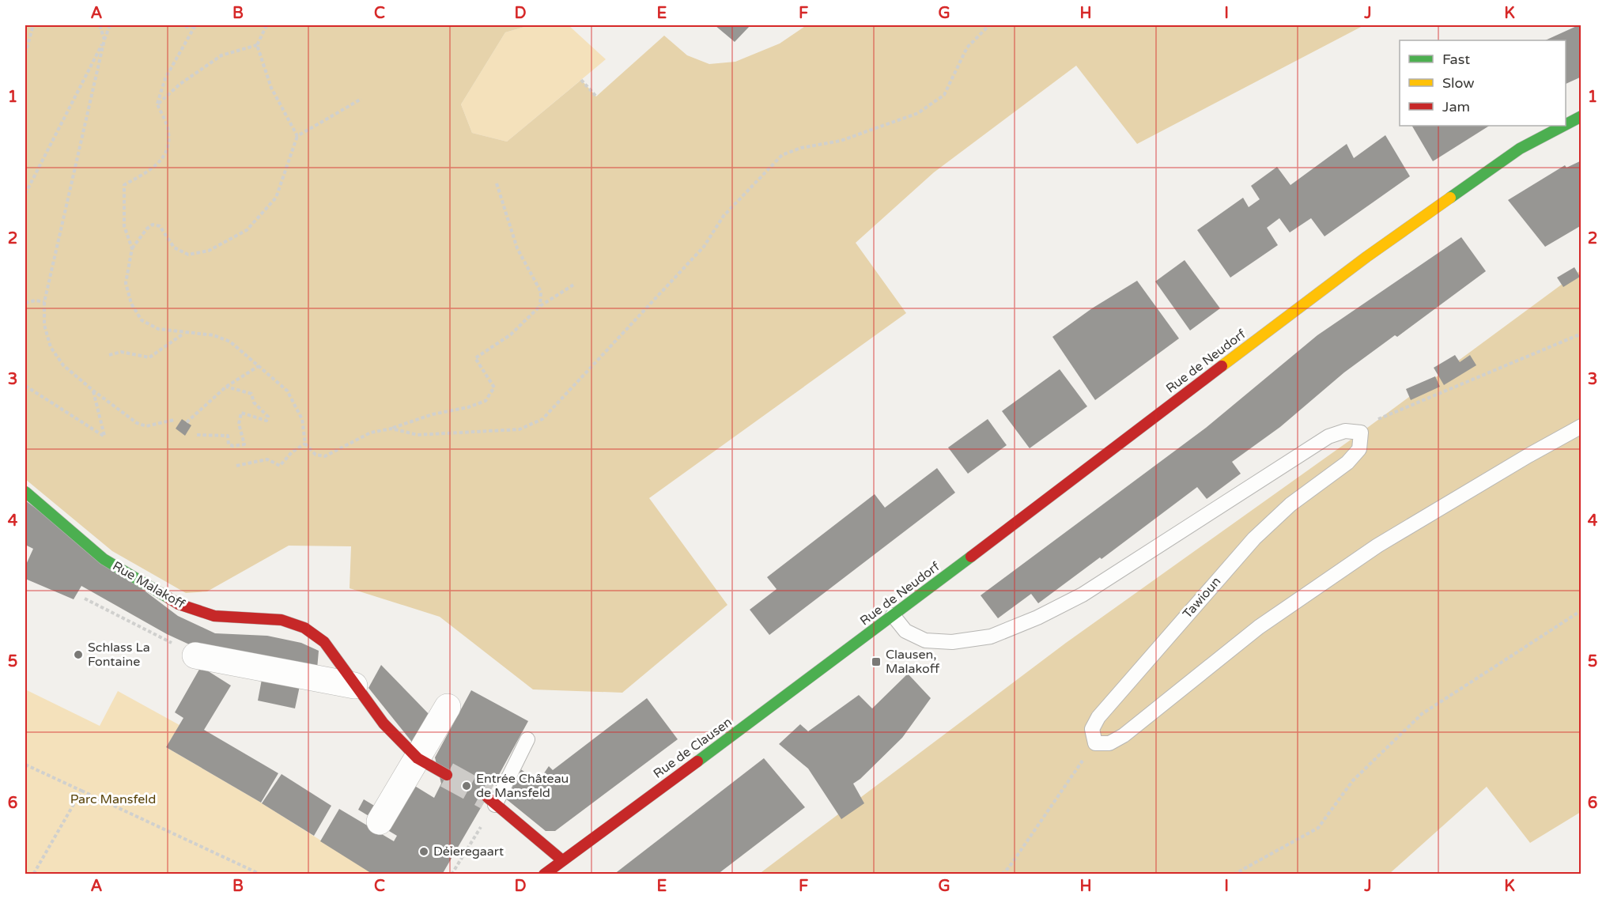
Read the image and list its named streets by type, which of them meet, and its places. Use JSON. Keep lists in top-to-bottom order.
{
  "streets": {
    "main road": ["Rue de Neudorf", "Rue Malakoff", "Rue de Clausen"],
    "lane": ["Tawioun"]
  },
  "crossings": [
    ["Rue de Neudorf", "Rue de Clausen"]
  ],
  "parks": ["Parc Mansfeld"],
  "places": {
    "other": ["Schlass La Fontaine", "Entrée Château de Mansfeld", "Déieregaart"],
    "transit": ["Clausen, Malakoff"]
  },
  "legend": ["Fast", "Slow", "Jam"],
  "grid": {
    "columns": [
      "A",
      "B",
      "C",
      "D",
      "E",
      "F",
      "G",
      "H",
      "I",
      "J",
      "K"
    ],
    "rows": [
      "1",
      "2",
      "3",
      "4",
      "5",
      "6"
    ]
  }
}
